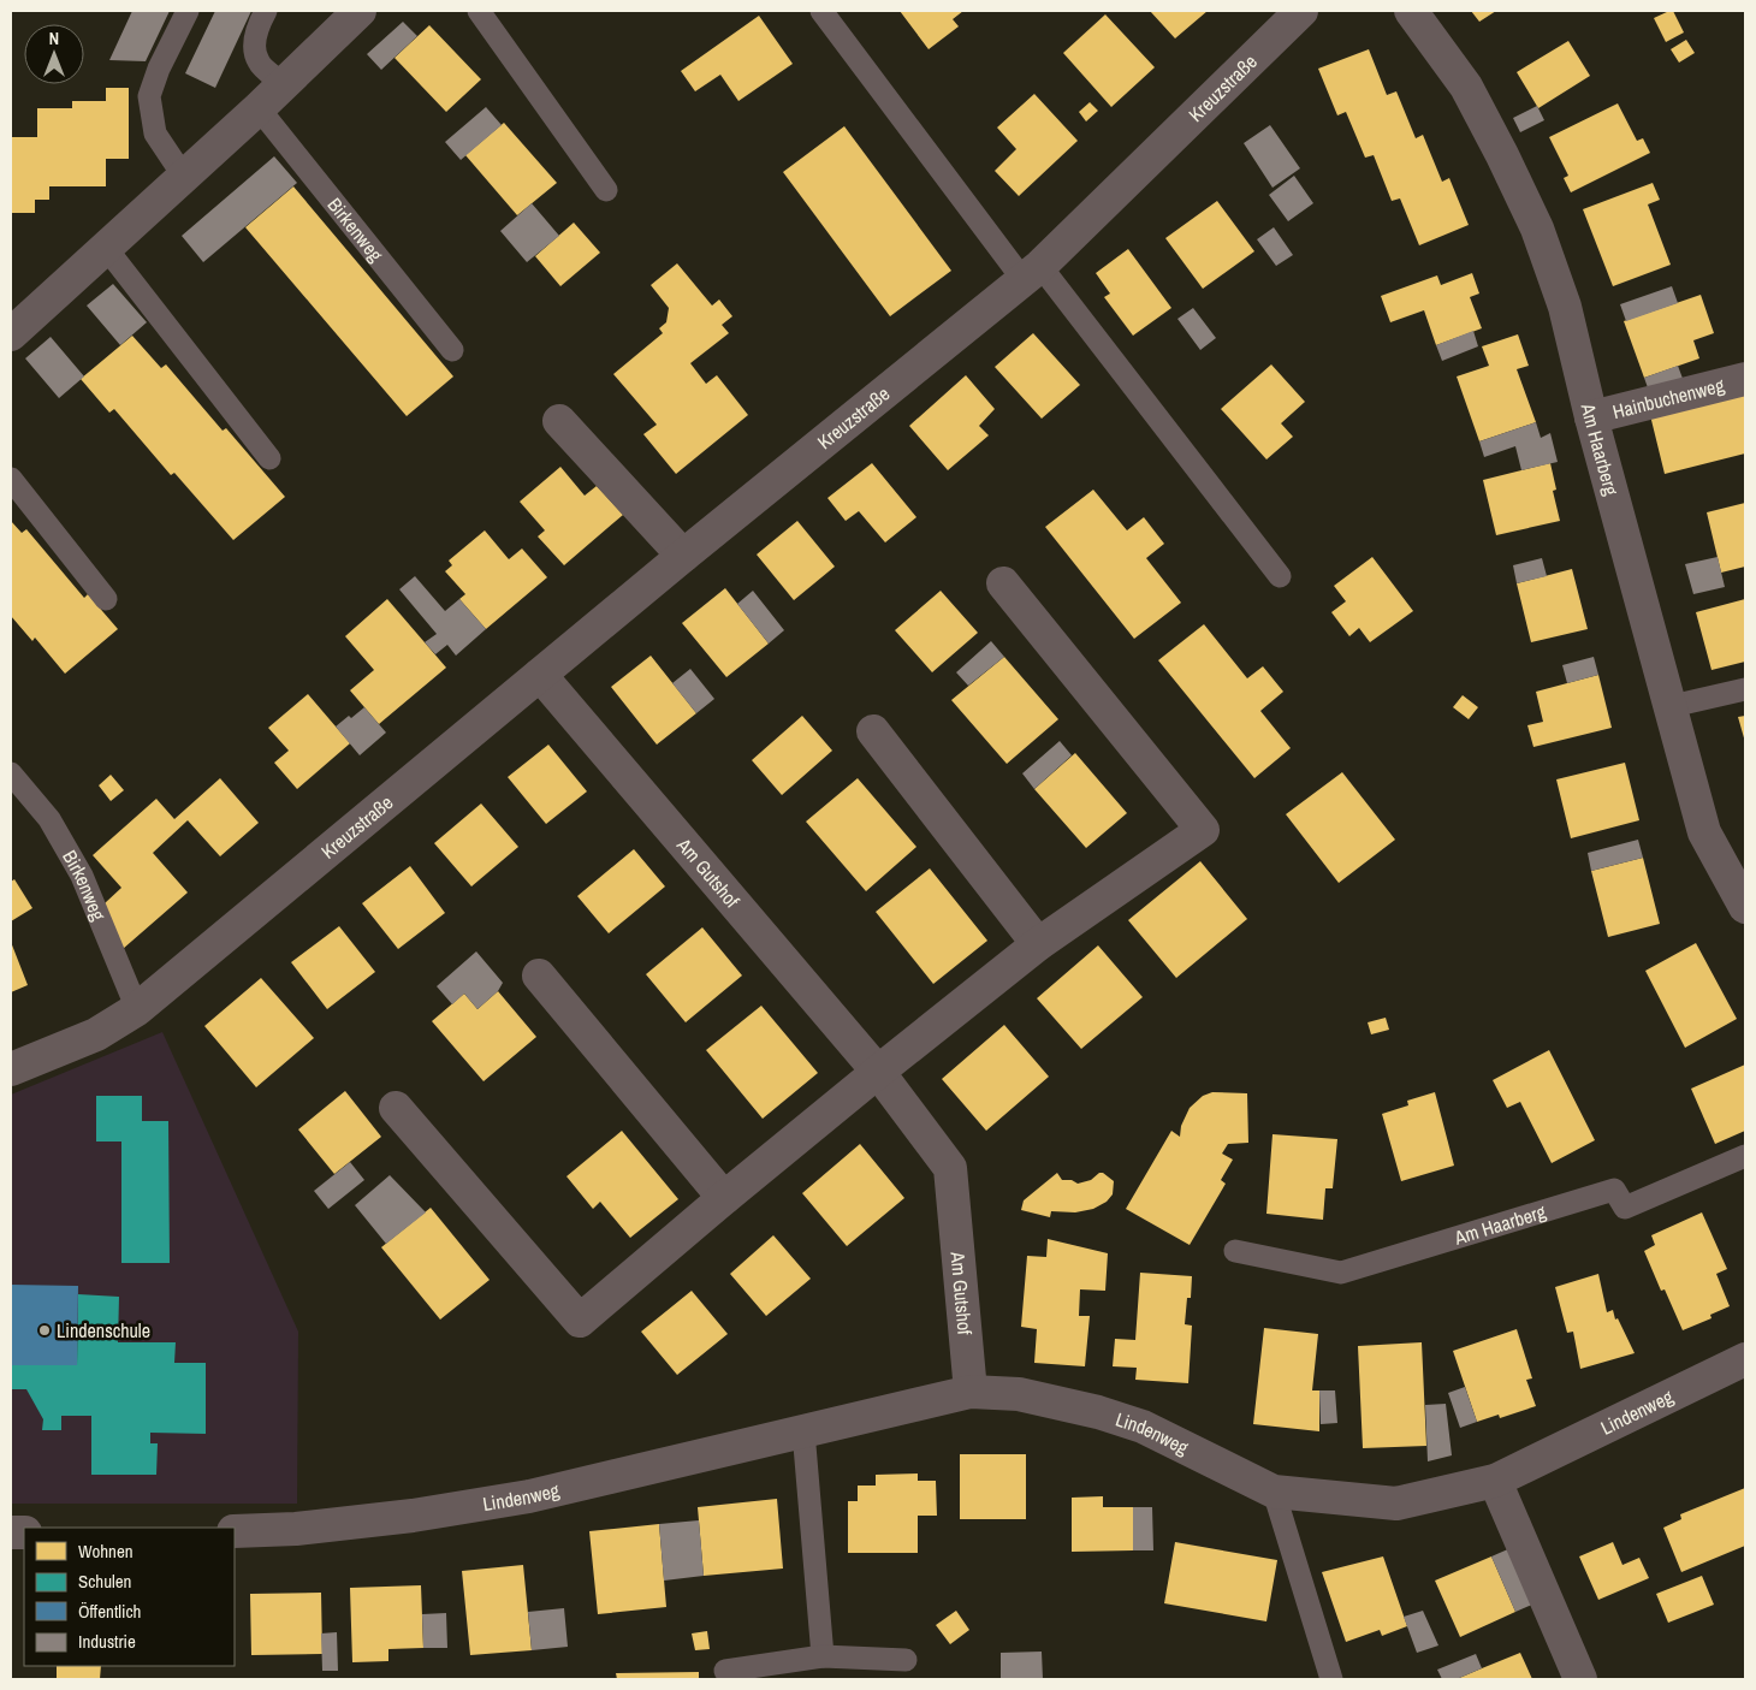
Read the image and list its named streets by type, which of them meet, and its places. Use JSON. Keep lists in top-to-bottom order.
{
  "streets": {
    "street": [
      "Kreuzstraße",
      "Hainbuchenweg",
      "Am Haarberg",
      "Am Gutshof",
      "Lindenweg"
    ],
    "lane": ["Birkenweg"]
  },
  "crossings": [
    ["Kreuzstraße", "Birkenweg"],
    ["Kreuzstraße", "Am Gutshof"],
    ["Hainbuchenweg", "Am Haarberg"],
    ["Am Gutshof", "Lindenweg"]
  ],
  "places": ["Lindenschule"],
  "legend": [
    "Wohnen",
    "Schulen",
    "Öffentlich",
    "Industrie"
  ],
  "north": "top"
}
